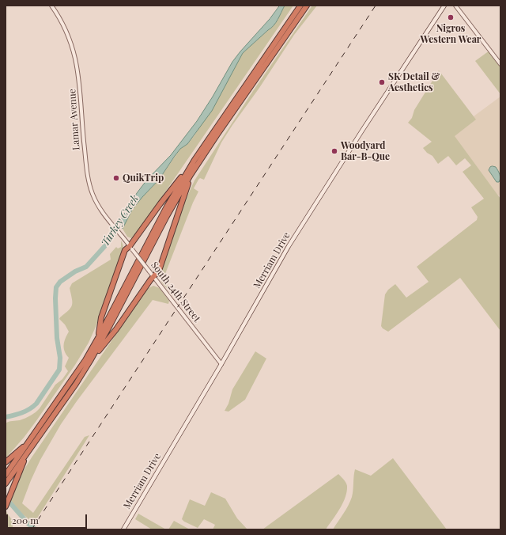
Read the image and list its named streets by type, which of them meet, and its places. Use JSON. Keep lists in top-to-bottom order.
{
  "streets": {
    "main road": ["Merriam Drive"],
    "street": ["Lamar Avenue", "South 24th Street"]
  },
  "crossings": [
    ["Lamar Avenue", "South 24th Street"],
    ["Merriam Drive", "South 24th Street"]
  ],
  "water": ["Turkey Creek"],
  "places": [
    "Nigros Western Wear",
    "SK Detail & Aesthetics",
    "Woodyard Bar-B-Que",
    "QuikTrip"
  ],
  "scale_bar": "200 m"
}
